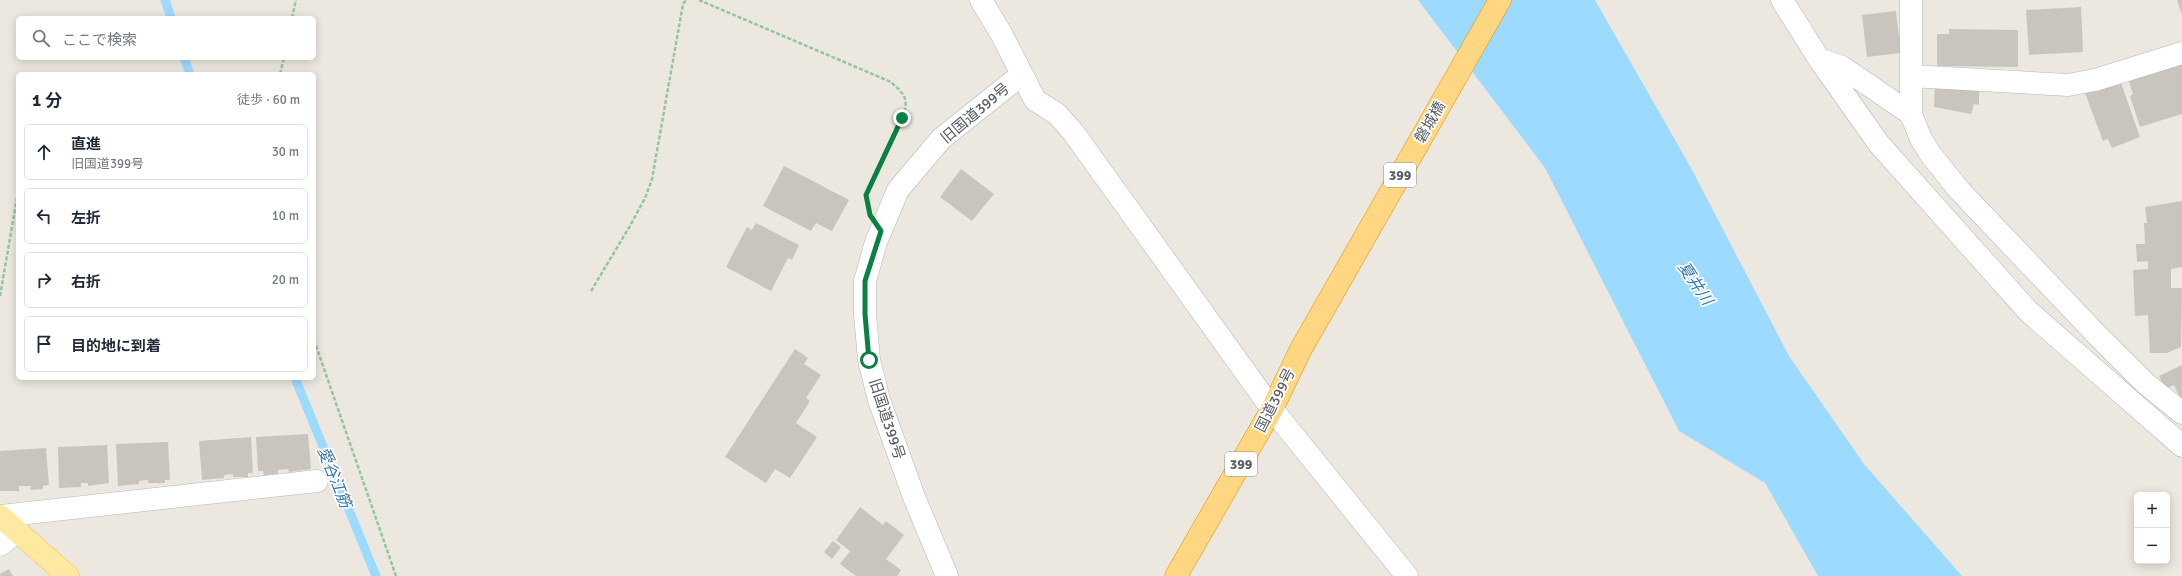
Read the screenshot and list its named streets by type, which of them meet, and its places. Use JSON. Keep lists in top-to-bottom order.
{
  "streets": {
    "highway": ["磐城橋", "399", "国道399号"],
    "street": ["旧国道399号"]
  },
  "crossings": [
    ["磐城橋", "国道399号"]
  ],
  "water": ["夏井川", "愛谷江筋"],
  "page": {
    "search": "ここで検索",
    "heading": ["1 分", "徒歩 · 60 m"],
    "list": [
      ["直進", "旧国道399号", "30 m"],
      ["左折", "10 m"],
      ["右折", "20 m"],
      "目的地に到着"
    ],
    "map_buttons": ["+", "−"]
  }
}
